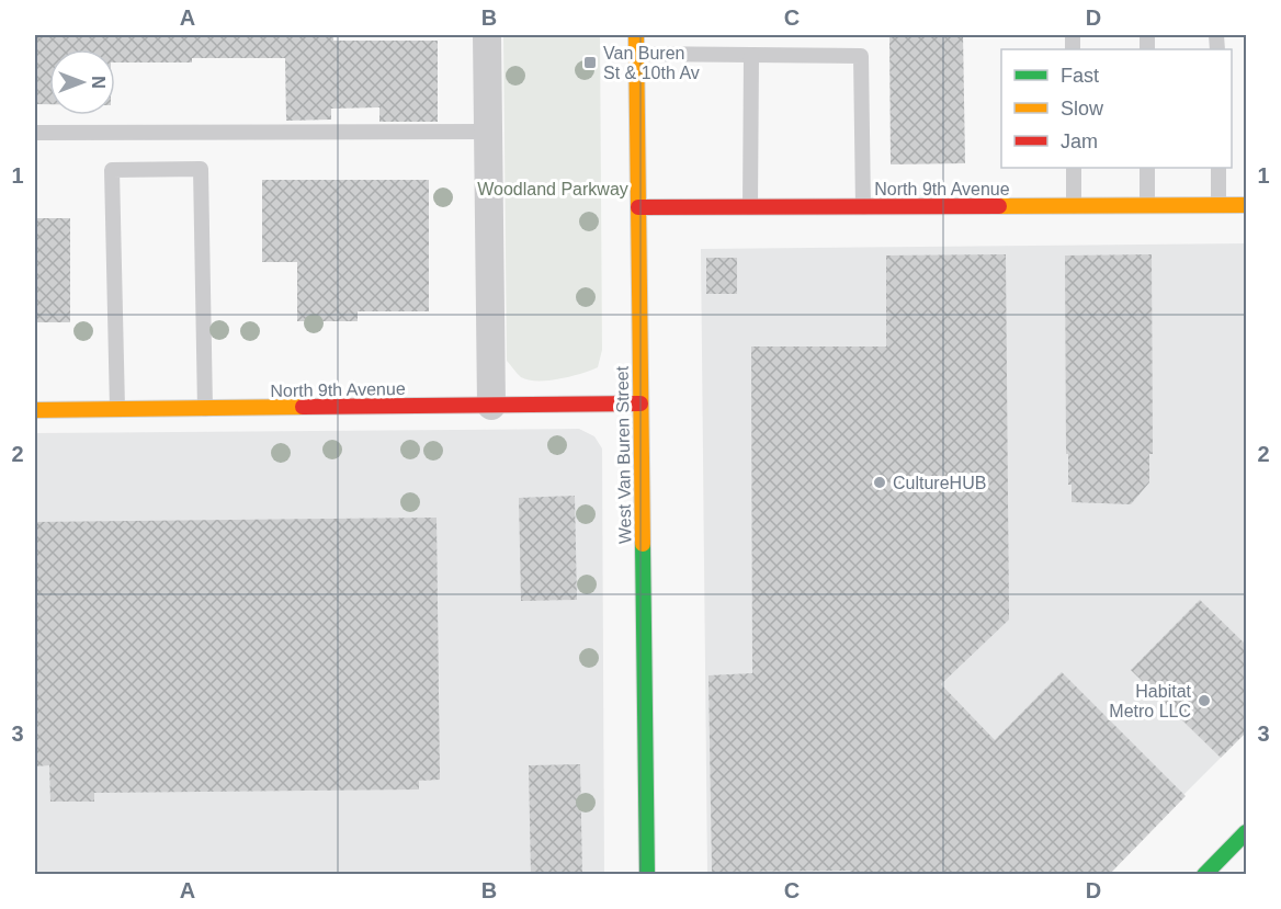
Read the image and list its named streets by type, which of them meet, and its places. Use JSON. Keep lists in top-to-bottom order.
{
  "streets": {
    "street": ["North 9th Avenue", "West Van Buren Street"]
  },
  "crossings": [
    ["North 9th Avenue", "West Van Buren Street"]
  ],
  "parks": ["Woodland Parkway"],
  "places": {
    "transit": ["Van Buren St & 10th Av"],
    "other": ["CultureHUB", "Habitat Metro LLC"]
  },
  "legend": ["Fast", "Slow", "Jam"],
  "north": "right",
  "grid": {
    "columns": [
      "A",
      "B",
      "C",
      "D"
    ],
    "rows": ["1", "2", "3"]
  }
}
